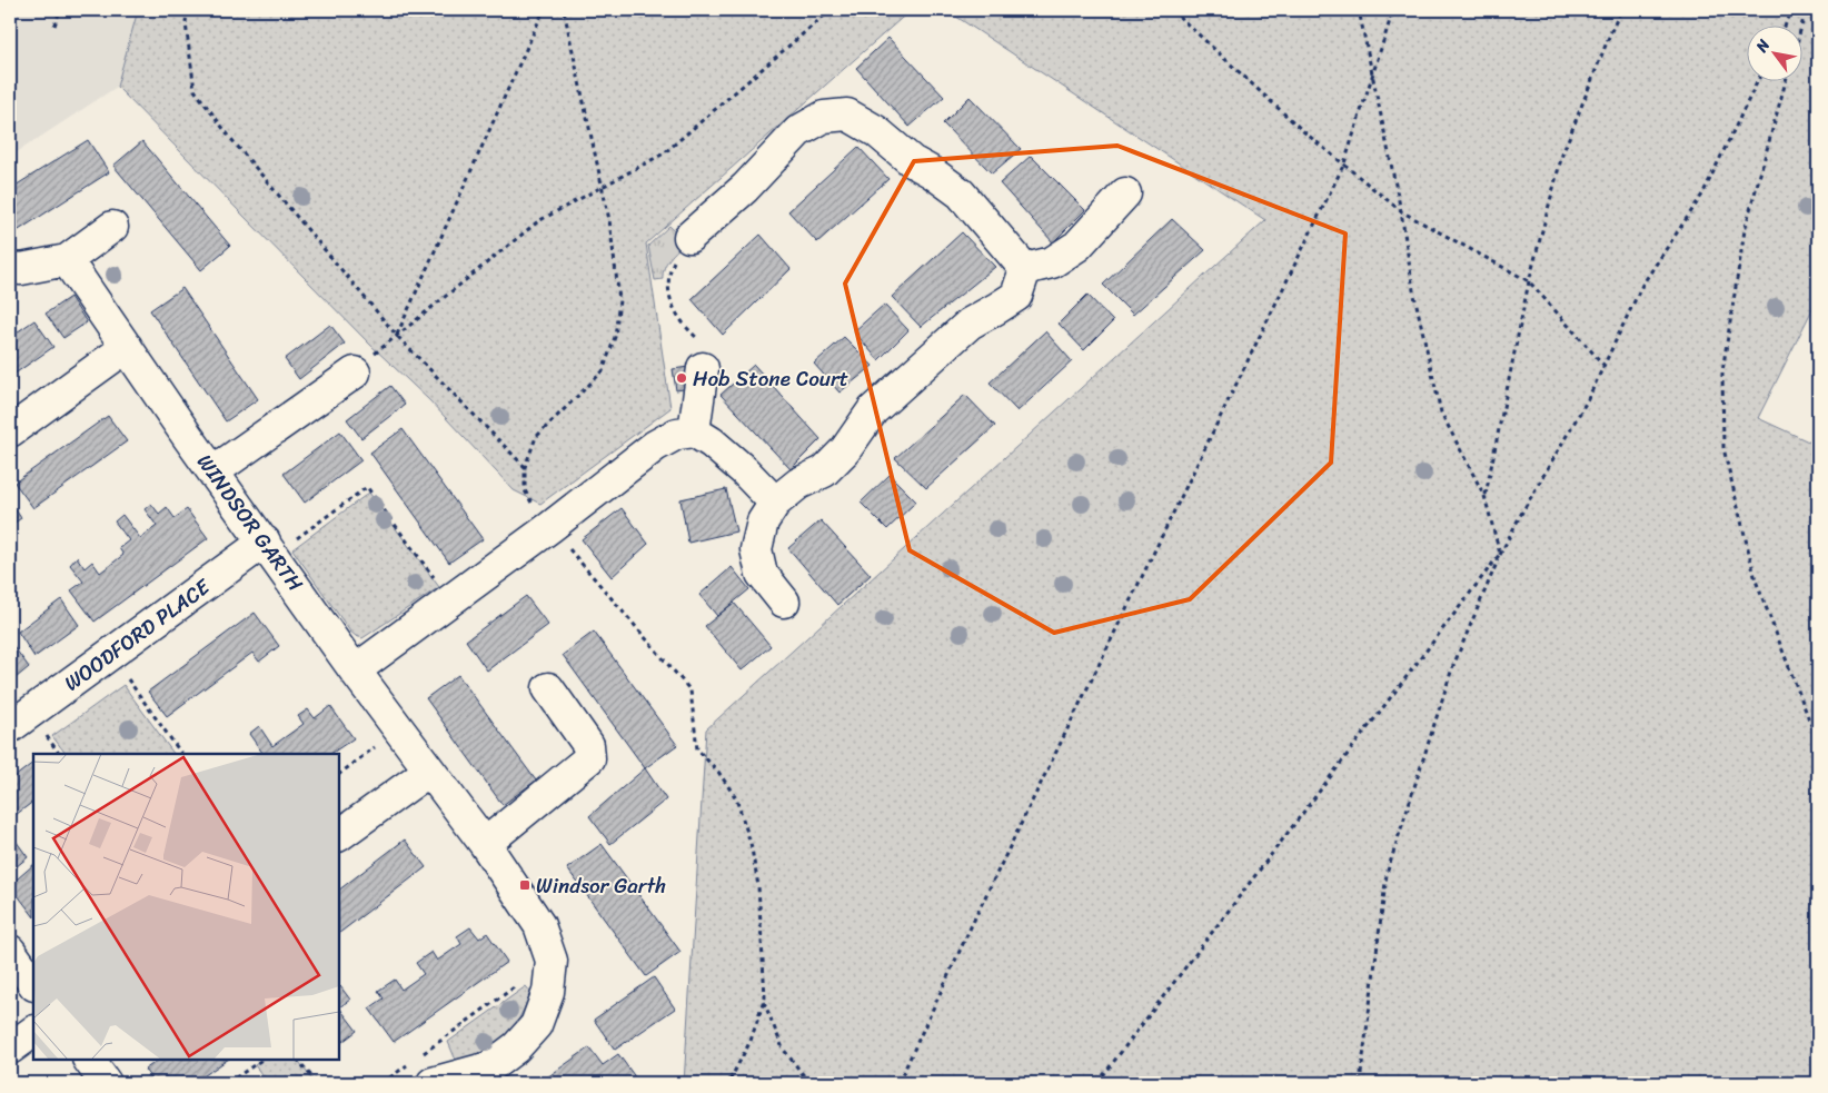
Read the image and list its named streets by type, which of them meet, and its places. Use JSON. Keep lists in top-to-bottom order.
{
  "streets": {
    "street": ["WINDSOR GARTH", "WOODFORD PLACE"]
  },
  "crossings": [
    ["WINDSOR GARTH", "WOODFORD PLACE"]
  ],
  "places": {
    "other": ["Hob Stone Court"],
    "transit": ["Windsor Garth"]
  },
  "north": "top left"
}
